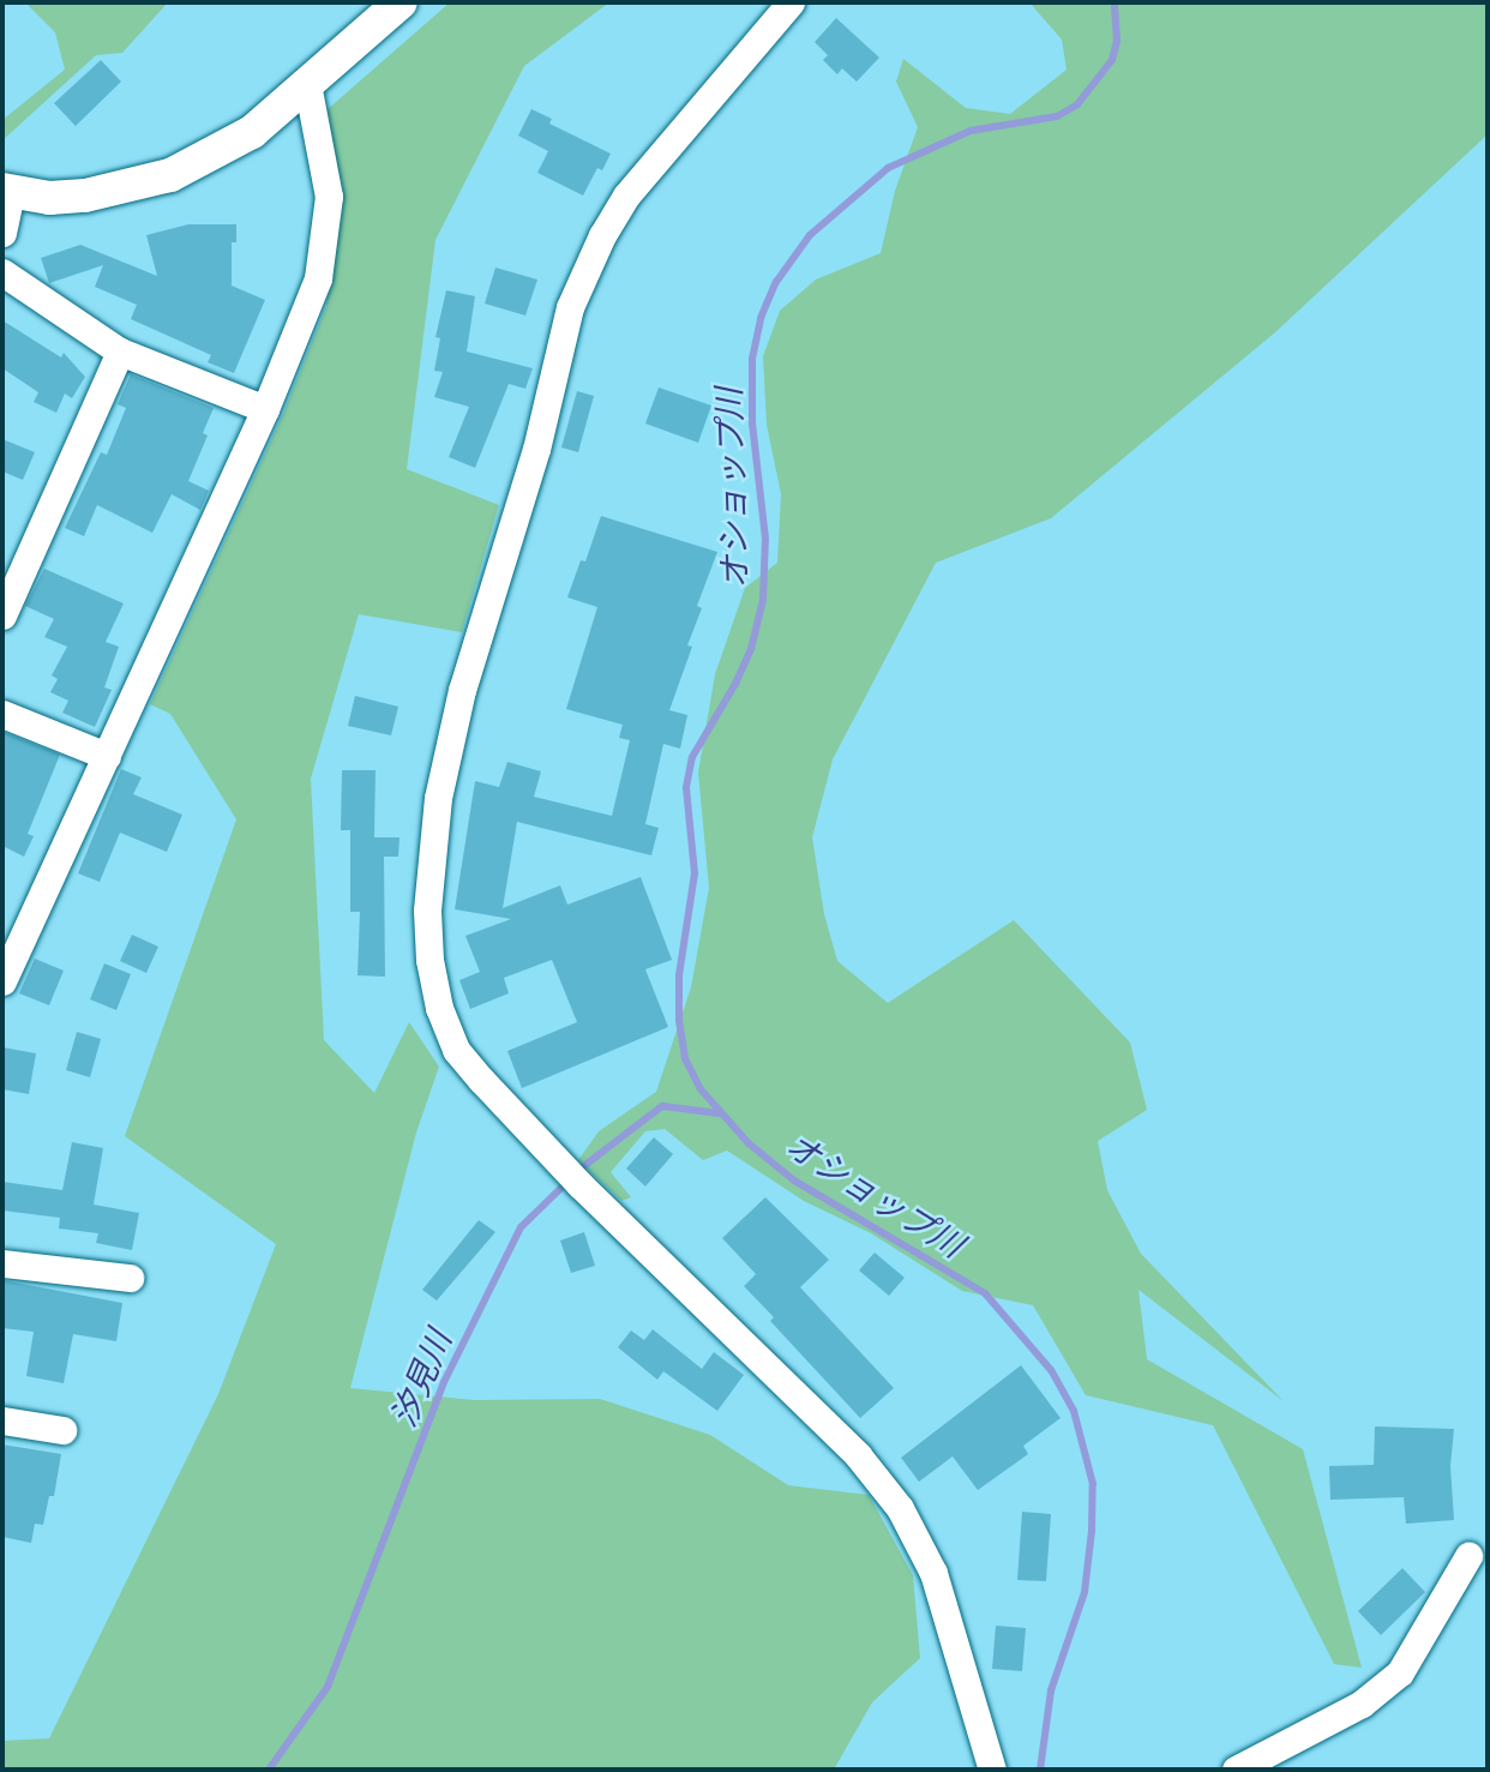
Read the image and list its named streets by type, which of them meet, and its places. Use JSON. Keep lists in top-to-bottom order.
{
  "water": ["オショップ川", "汐見川"]
}
